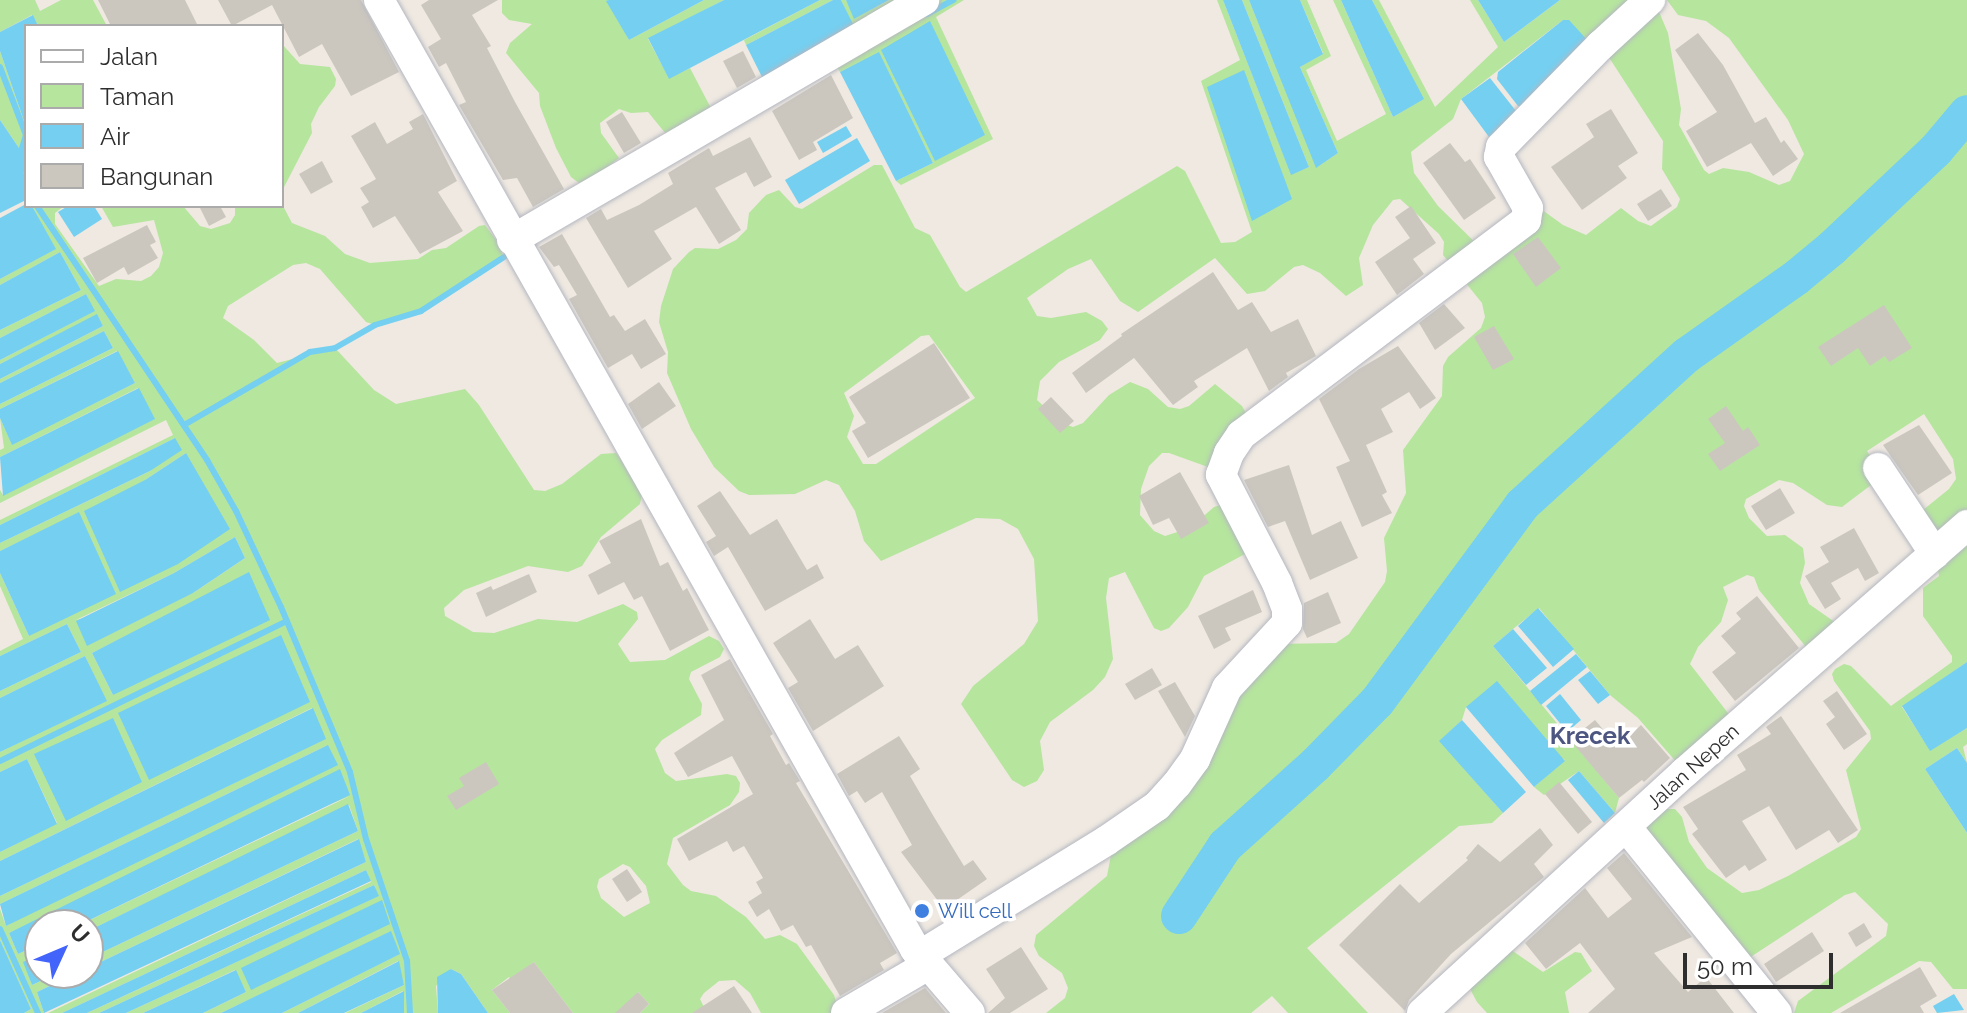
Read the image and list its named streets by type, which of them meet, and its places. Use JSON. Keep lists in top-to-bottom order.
{
  "streets": {
    "street": ["Jalan Nepen"]
  },
  "districts": ["Krecek"],
  "places": ["Will cell"],
  "legend": [
    "Jalan",
    "Taman",
    "Air",
    "Bangunan"
  ],
  "scale_bar": "50 m",
  "north": "top right"
}
